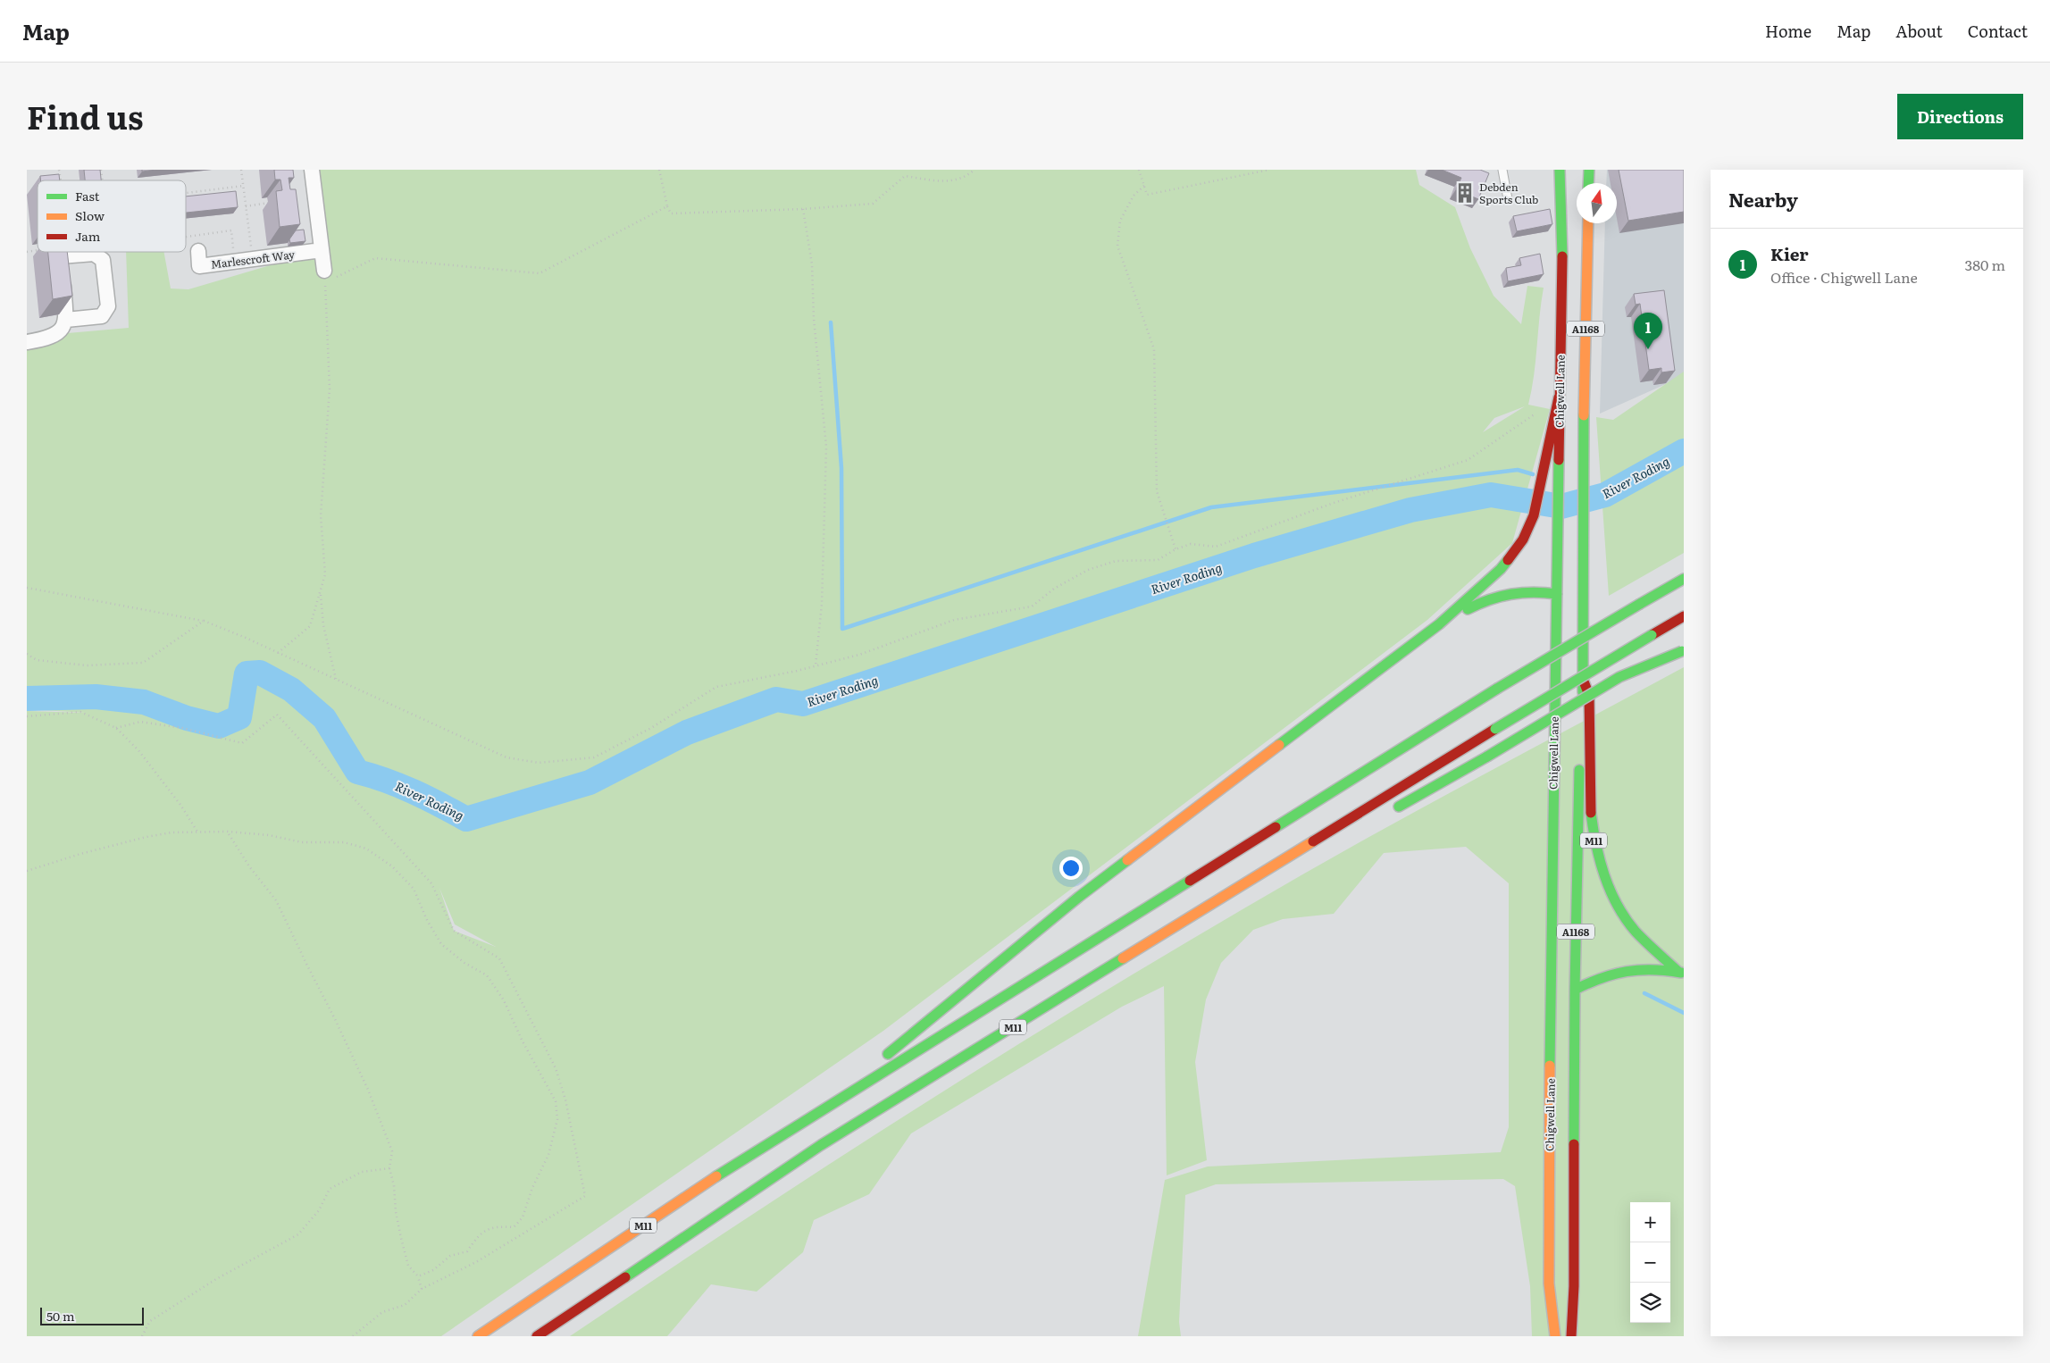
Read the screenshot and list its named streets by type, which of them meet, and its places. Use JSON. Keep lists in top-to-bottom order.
{
  "streets": {
    "main road": ["A1168", "Chigwell Lane", "M11"],
    "street": ["Marlescroft Way"]
  },
  "crossings": [
    ["Chigwell Lane", "M11"]
  ],
  "water": ["River Roding"],
  "places": {
    "building": ["Debden Sports Club"]
  },
  "legend": ["Fast", "Slow", "Jam"],
  "scale_bar": "50 m",
  "north": "top",
  "page": {
    "header": "Map",
    "nav": [
      "Home",
      "Map",
      "About",
      "Contact"
    ],
    "title": "Find us",
    "buttons": "Directions",
    "heading": "Nearby",
    "list": [
      {
        "mark": "1",
        "name": "Kier",
        "note": "Office · Chigwell Lane",
        "value": "380 m"
      }
    ],
    "pins": "1",
    "map_buttons": ["+", "−"],
    "scale": "50 m"
  }
}
